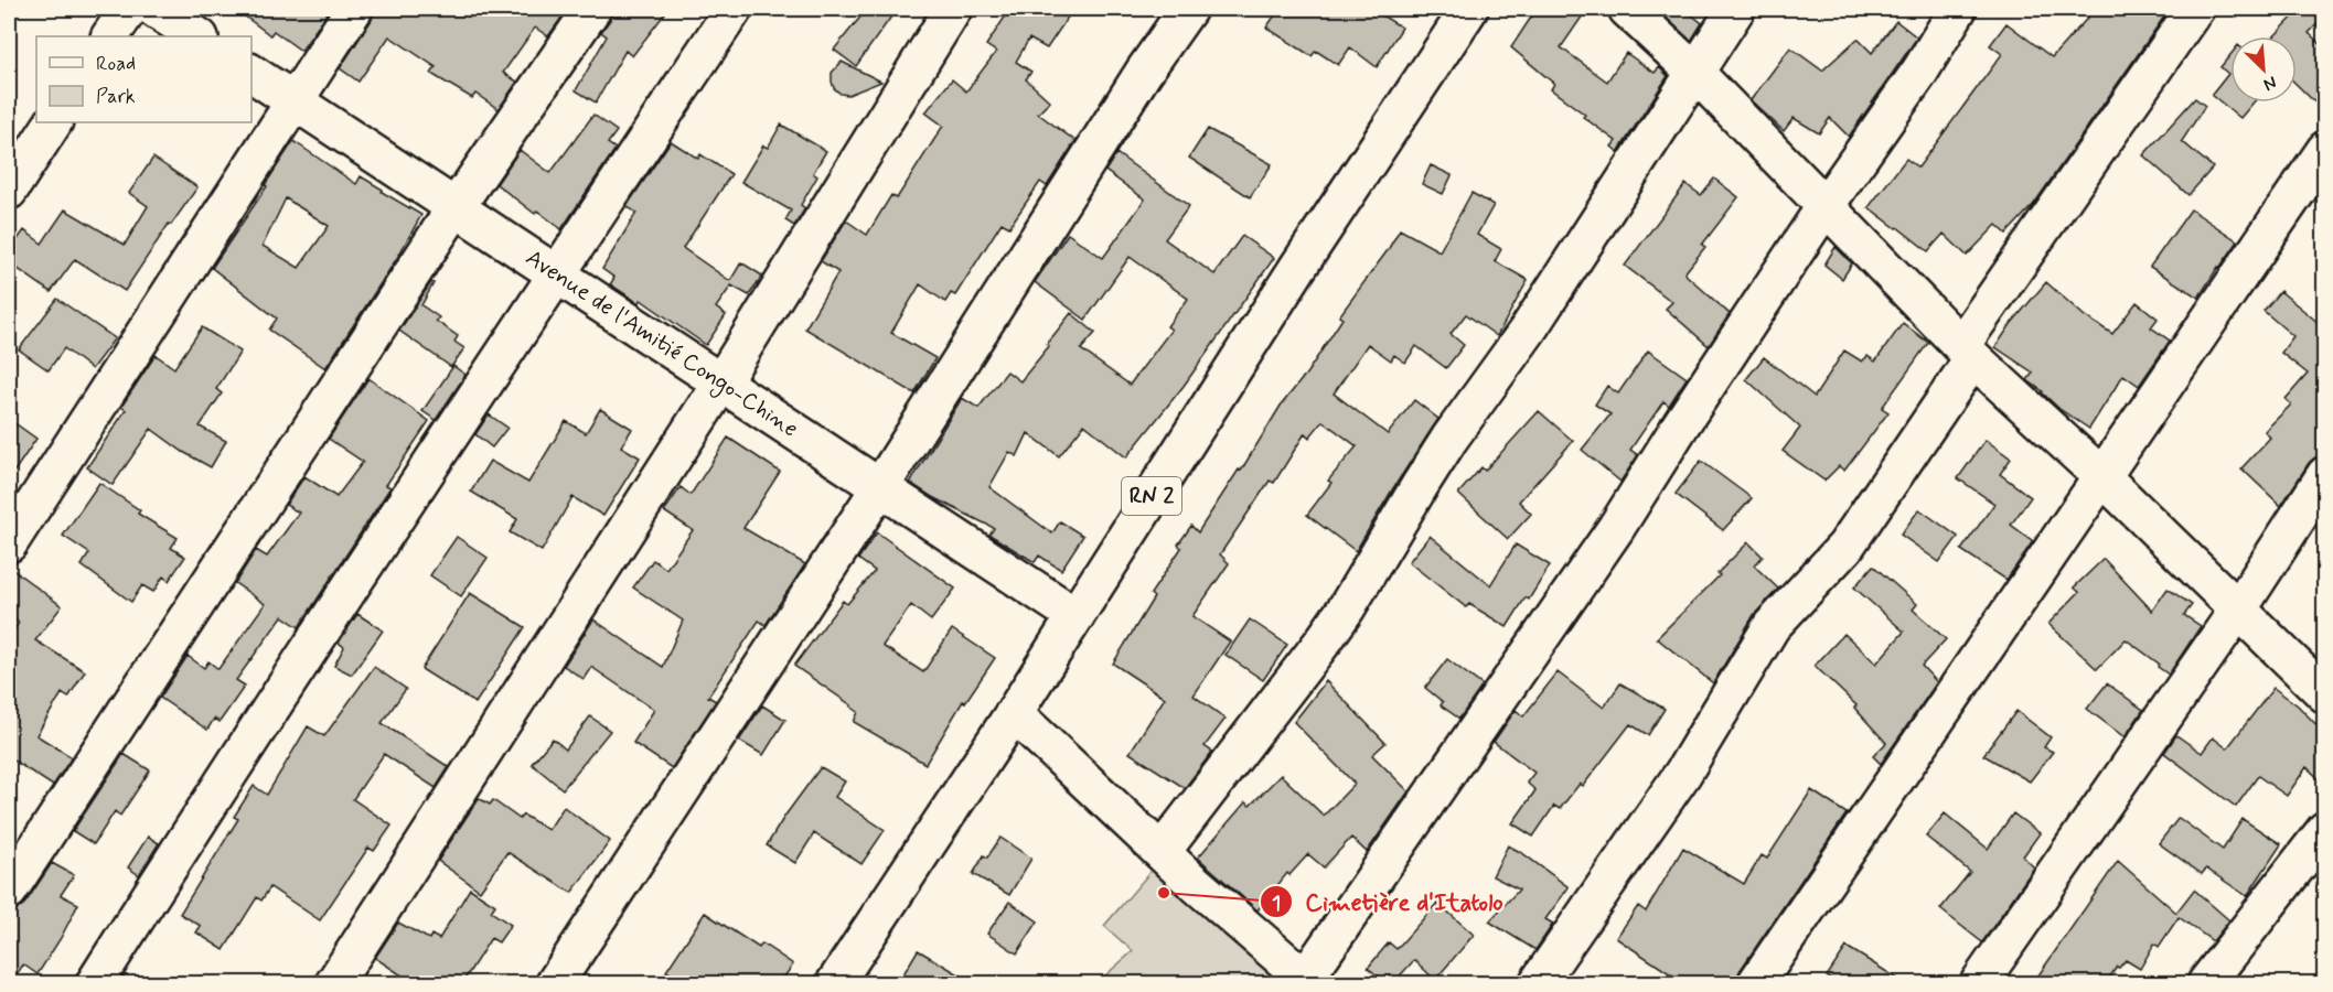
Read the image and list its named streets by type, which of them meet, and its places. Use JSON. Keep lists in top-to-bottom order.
{
  "streets": {
    "main road": ["Avenue de l'Amitié Congo-Chine", "RN 2"]
  },
  "crossings": [
    ["Avenue de l'Amitié Congo-Chine", "RN 2"]
  ],
  "places": ["Cimetière d'Itatolo"],
  "legend": ["Road", "Park"],
  "north": "bottom right"
}
